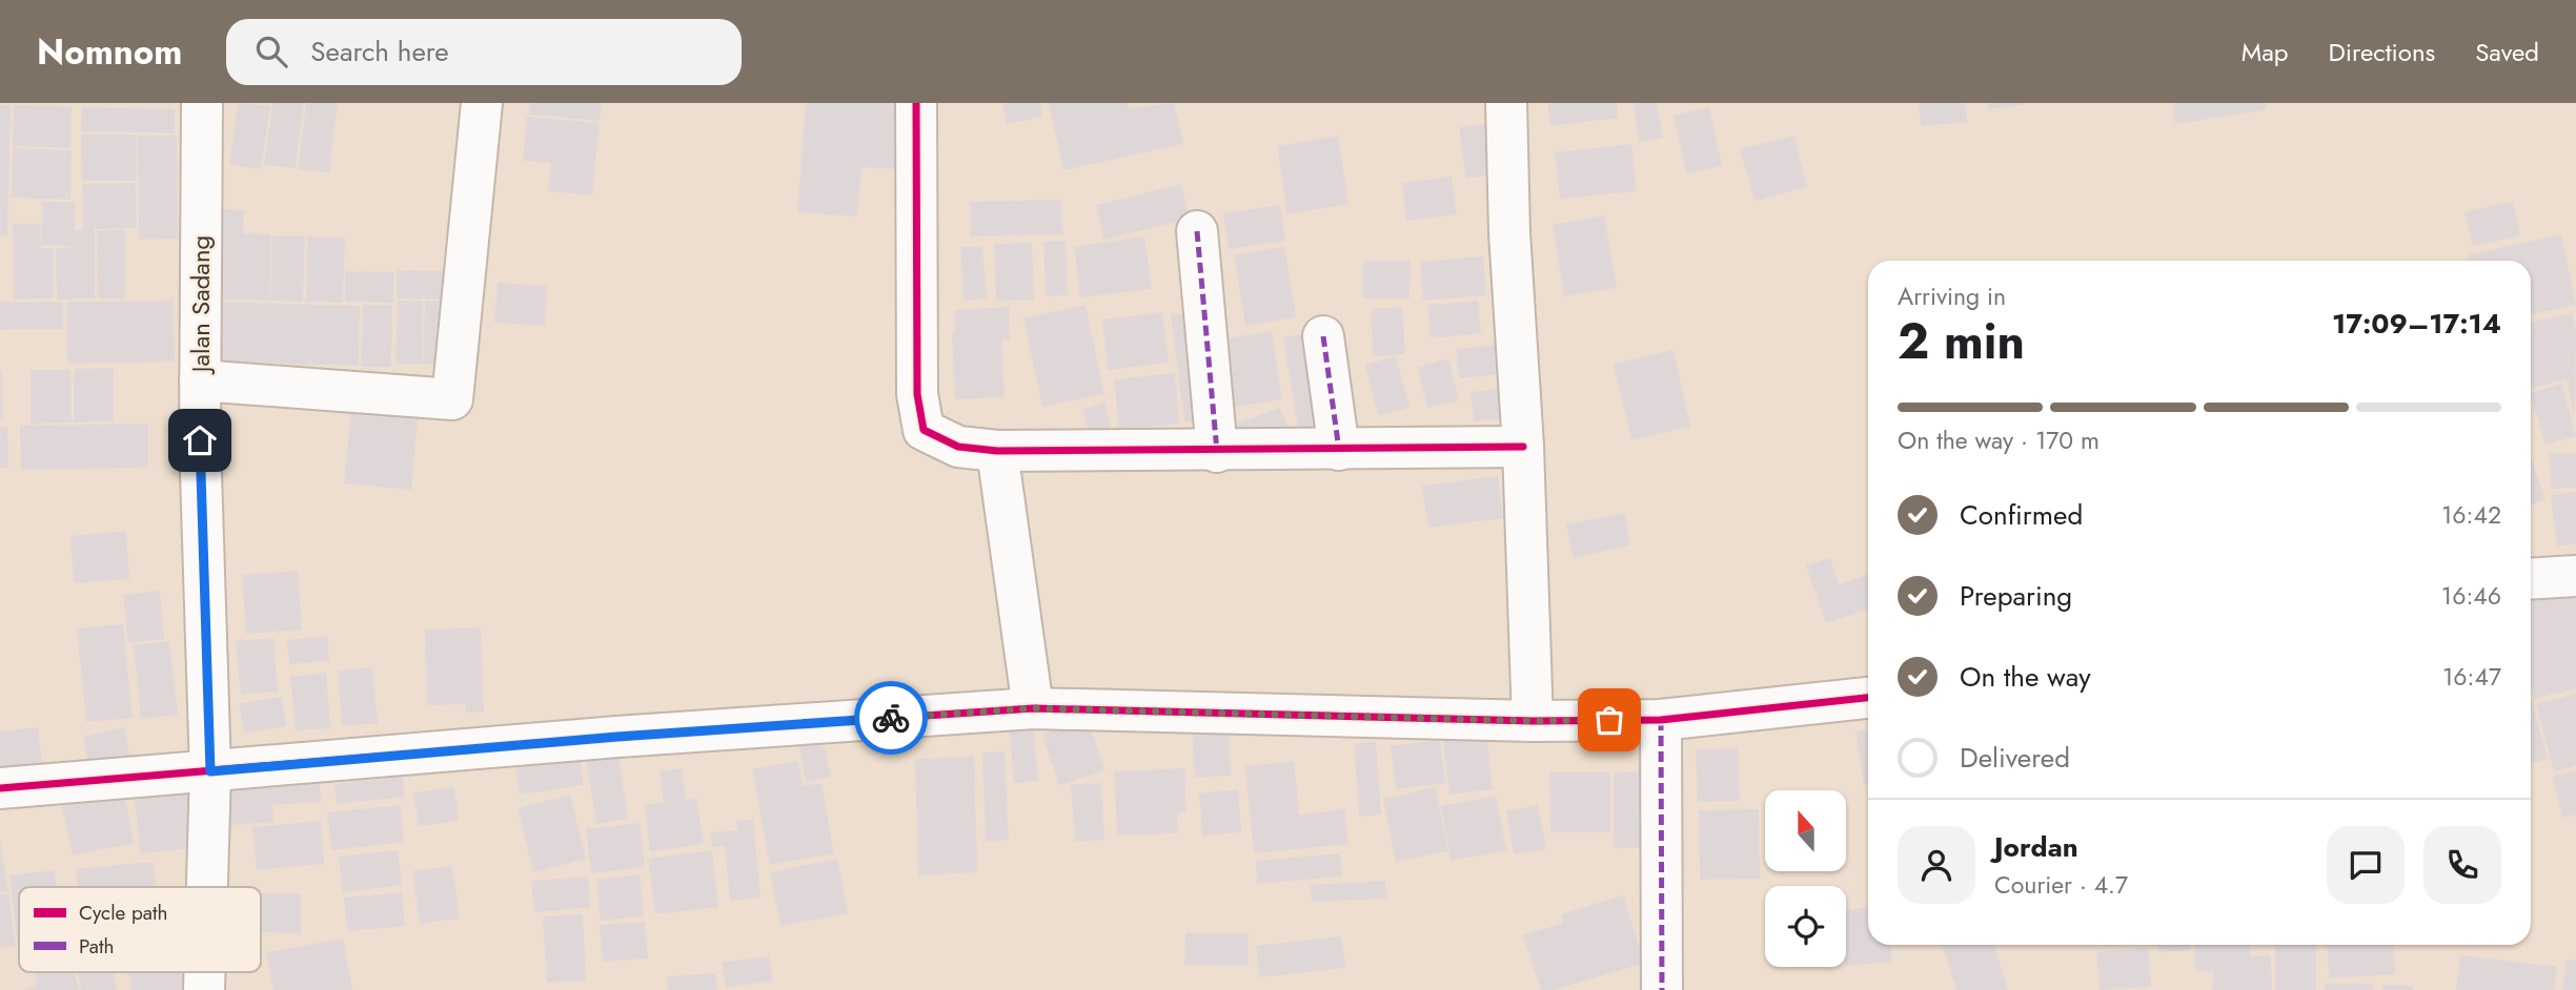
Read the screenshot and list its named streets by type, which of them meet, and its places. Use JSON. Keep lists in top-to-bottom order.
{
  "streets": {
    "street": ["Jalan Sadang"]
  },
  "legend": ["Cycle path", "Path"],
  "north": "top",
  "page": {
    "header": "Nomnom",
    "search": "Search here",
    "nav": ["Map", "Directions", "Saved"],
    "heading": ["2 min", "Arriving in", "17:09–17:14"],
    "panel": ["Jordan", "Courier · 4.7"],
    "bar": "On the way · 170 m",
    "list": [
      ["Confirmed", "16:42"],
      ["Preparing", "16:46"],
      ["On the way", "16:47"],
      "Delivered"
    ]
  }
}
